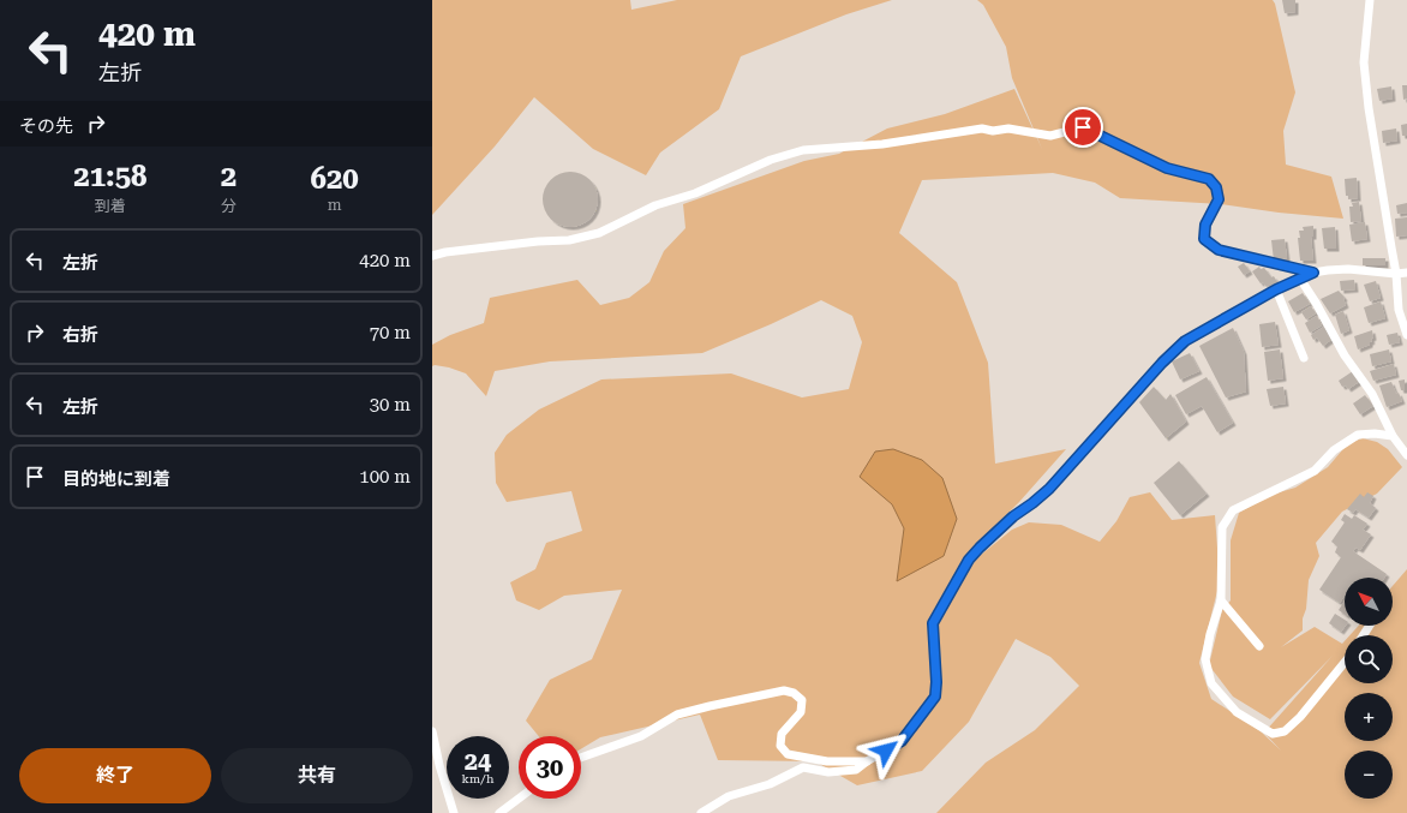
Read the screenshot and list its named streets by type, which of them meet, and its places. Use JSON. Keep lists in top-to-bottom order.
{
  "north": "top left",
  "page": {
    "turn": ["420 m", "左折"],
    "then": "その先",
    "eta": [
      "21:58",
      "到着",
      "2",
      "分",
      "620",
      "m"
    ],
    "list": [
      {
        "name": "左折",
        "value": "420 m"
      },
      {
        "name": "右折",
        "value": "70 m"
      },
      {
        "name": "左折",
        "value": "30 m"
      },
      {
        "name": "目的地に到着",
        "value": "100 m"
      }
    ],
    "map_buttons": ["+", "−"],
    "speed": "24 km/h",
    "limit": "30",
    "buttons": ["終了", "共有"]
  }
}
